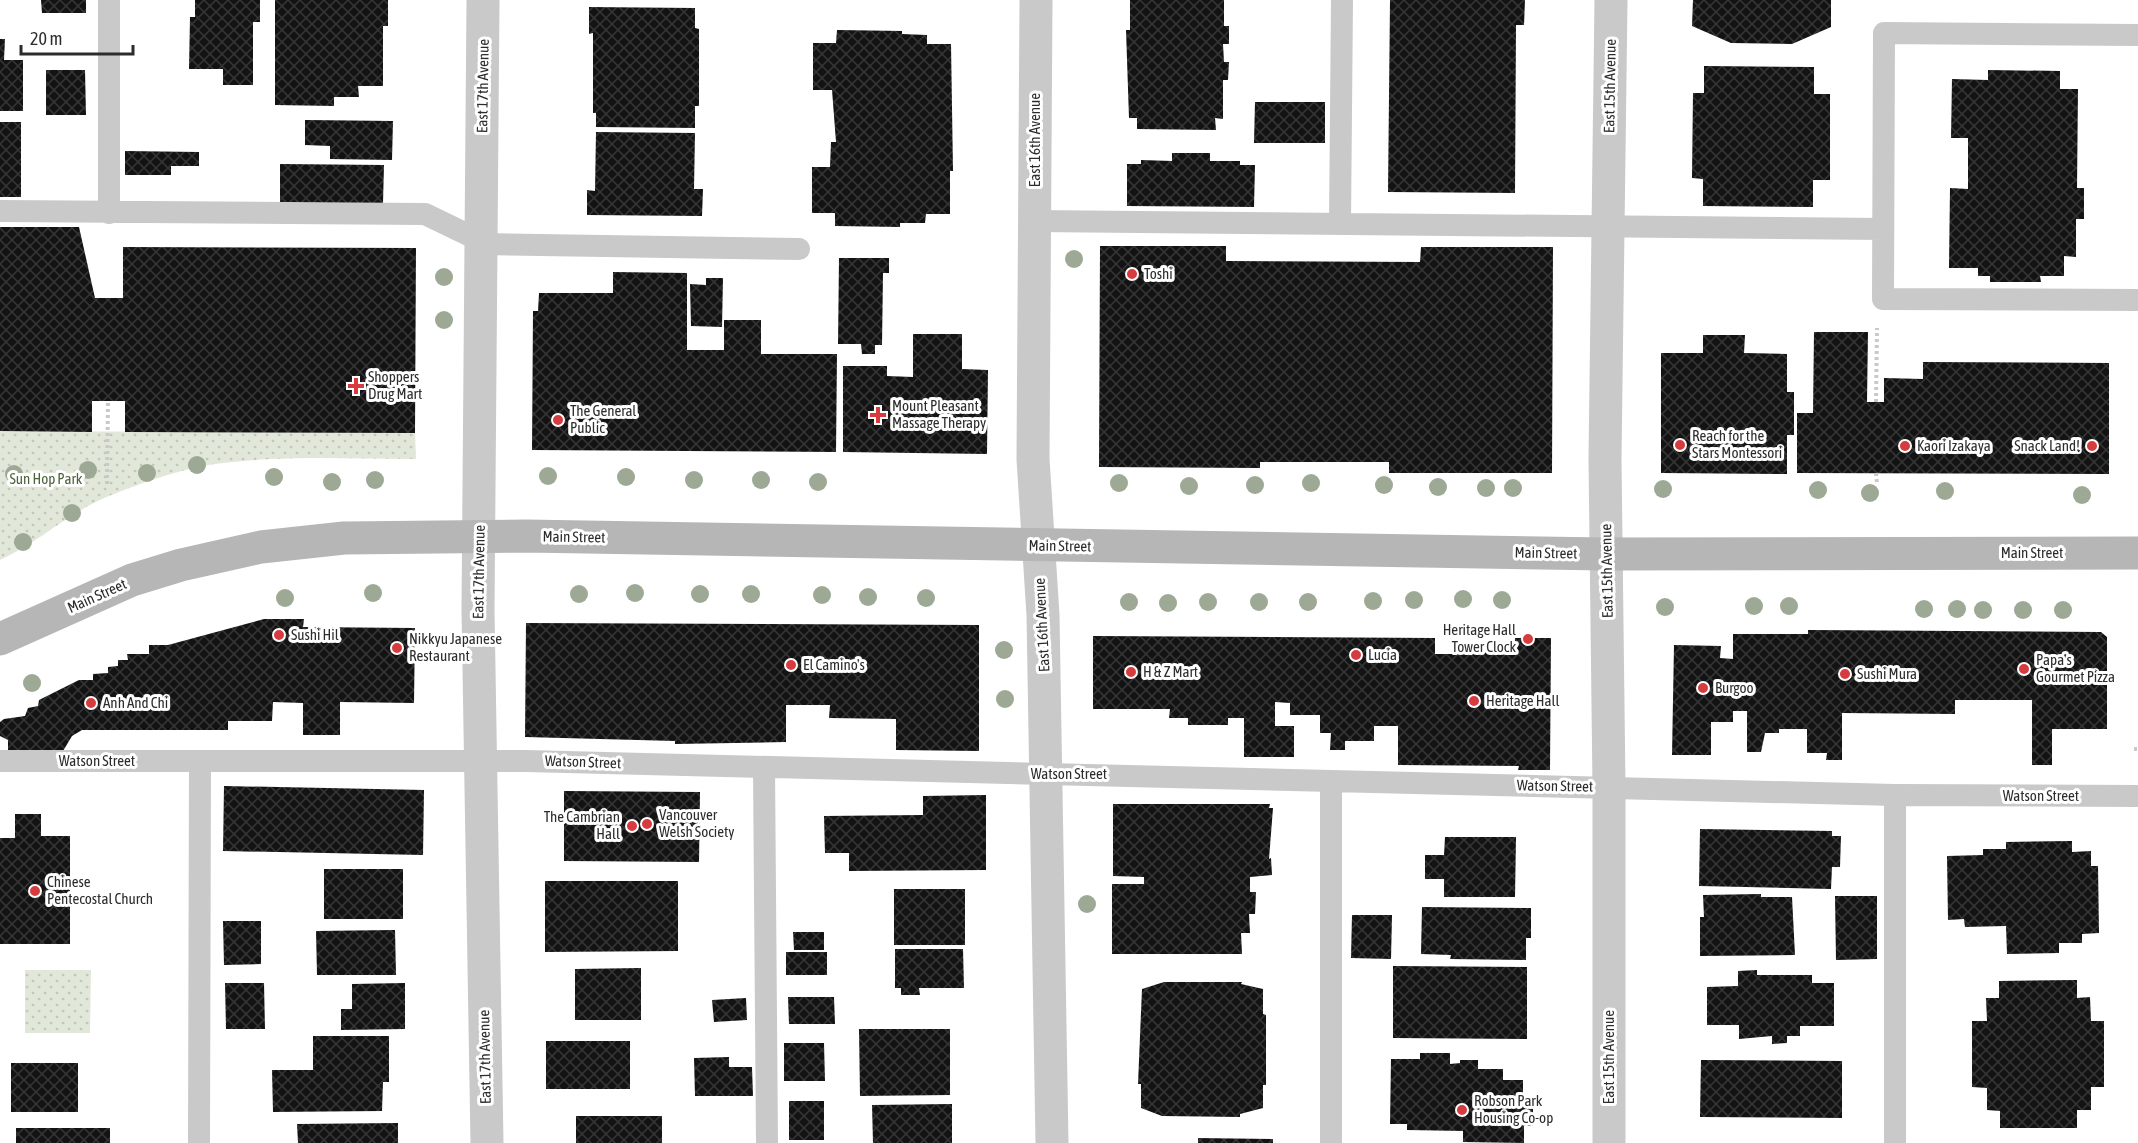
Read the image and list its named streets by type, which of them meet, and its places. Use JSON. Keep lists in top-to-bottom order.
{
  "streets": {
    "main road": ["Main Street"],
    "street": ["East 17th Avenue", "East 15th Avenue", "East 16th Avenue"],
    "lane": ["Watson Street"]
  },
  "crossings": [
    ["East 17th Avenue", "Main Street"],
    ["East 17th Avenue", "Watson Street"],
    ["East 15th Avenue", "Main Street"],
    ["East 15th Avenue", "Watson Street"],
    ["East 16th Avenue", "Main Street"],
    ["East 16th Avenue", "Watson Street"]
  ],
  "parks": ["Sun Hop Park"],
  "places": {
    "other": [
      "Toshi",
      "The General Public",
      "Reach for the Stars Montessori",
      "Kaori Izakaya",
      "Snack Land!",
      "Sushi Hil",
      "Heritage Hall Tower Clock",
      "Nikkyu Japanese Restaurant",
      "Lucia",
      "El Camino's",
      "Papa's Gourmet Pizza",
      "H & Z Mart",
      "Sushi Mura",
      "Burgoo",
      "Heritage Hall",
      "Anh And Chi",
      "Vancouver Welsh Society",
      "The Cambrian Hall",
      "Chinese Pentecostal Church",
      "Robson Park Housing Co-op"
    ],
    "health": ["Shoppers Drug Mart", "Mount Pleasant Massage Therapy"]
  },
  "scale_bar": "20 m"
}
